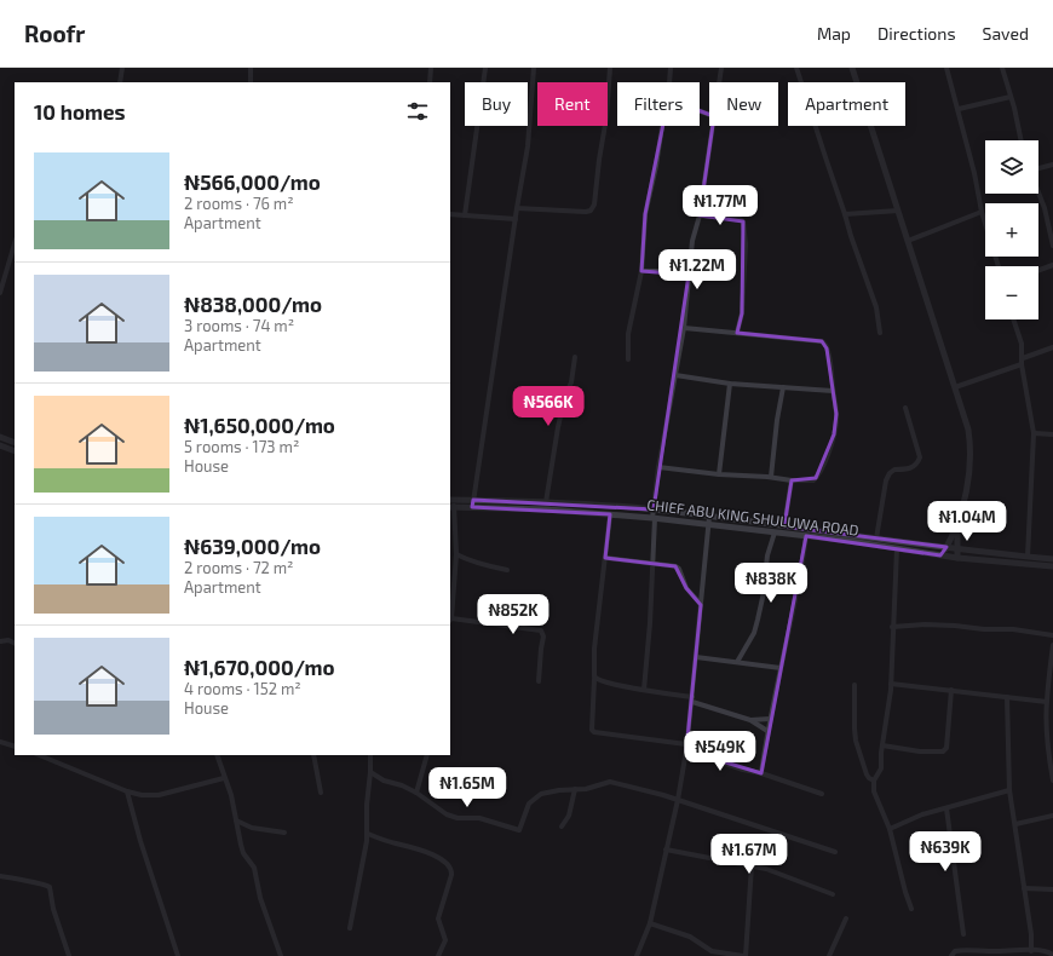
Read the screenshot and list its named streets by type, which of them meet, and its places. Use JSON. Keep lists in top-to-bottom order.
{
  "streets": {
    "street": ["CHIEF ABU KING SHULUWA ROAD"]
  },
  "page": {
    "header": "Roofr",
    "nav": ["Map", "Directions", "Saved"],
    "chip": [
      "Buy",
      "Rent",
      "Filters",
      "New",
      "Apartment"
    ],
    "heading": "10 homes",
    "map_buttons": ["+", "−"],
    "list": [
      {
        "name": "₦566,000/mo",
        "note": "2 rooms · 76 m² · Apartment"
      },
      {
        "name": "₦838,000/mo",
        "note": "3 rooms · 74 m² · Apartment"
      },
      {
        "name": "₦1,650,000/mo",
        "note": "5 rooms · 173 m² · House"
      },
      {
        "name": "₦639,000/mo",
        "note": "2 rooms · 72 m² · Apartment"
      },
      {
        "name": "₦1,670,000/mo",
        "note": "4 rooms · 152 m² · House"
      }
    ],
    "price": [
      "₦1.77M",
      "₦1.22M",
      "₦566K",
      "₦1.04M",
      "₦838K",
      "₦852K",
      "₦549K",
      "₦1.65M",
      "₦639K",
      "₦1.67M"
    ]
  }
}
